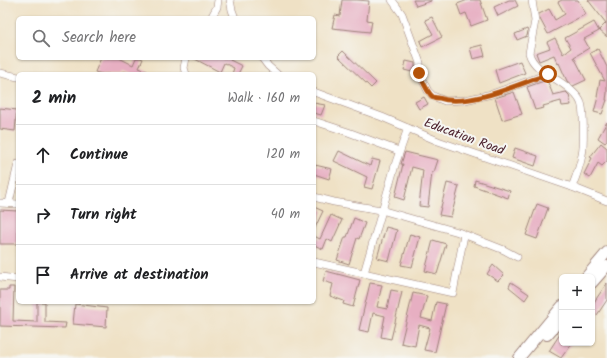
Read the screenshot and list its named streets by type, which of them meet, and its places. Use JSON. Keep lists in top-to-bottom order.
{
  "streets": {
    "street": ["Education Road"]
  },
  "page": {
    "search": "Search here",
    "heading": ["2 min", "Walk · 160 m"],
    "list": [
      ["Continue", "120 m"],
      ["Turn right", "40 m"],
      "Arrive at destination"
    ],
    "map_buttons": ["+", "−"]
  }
}
